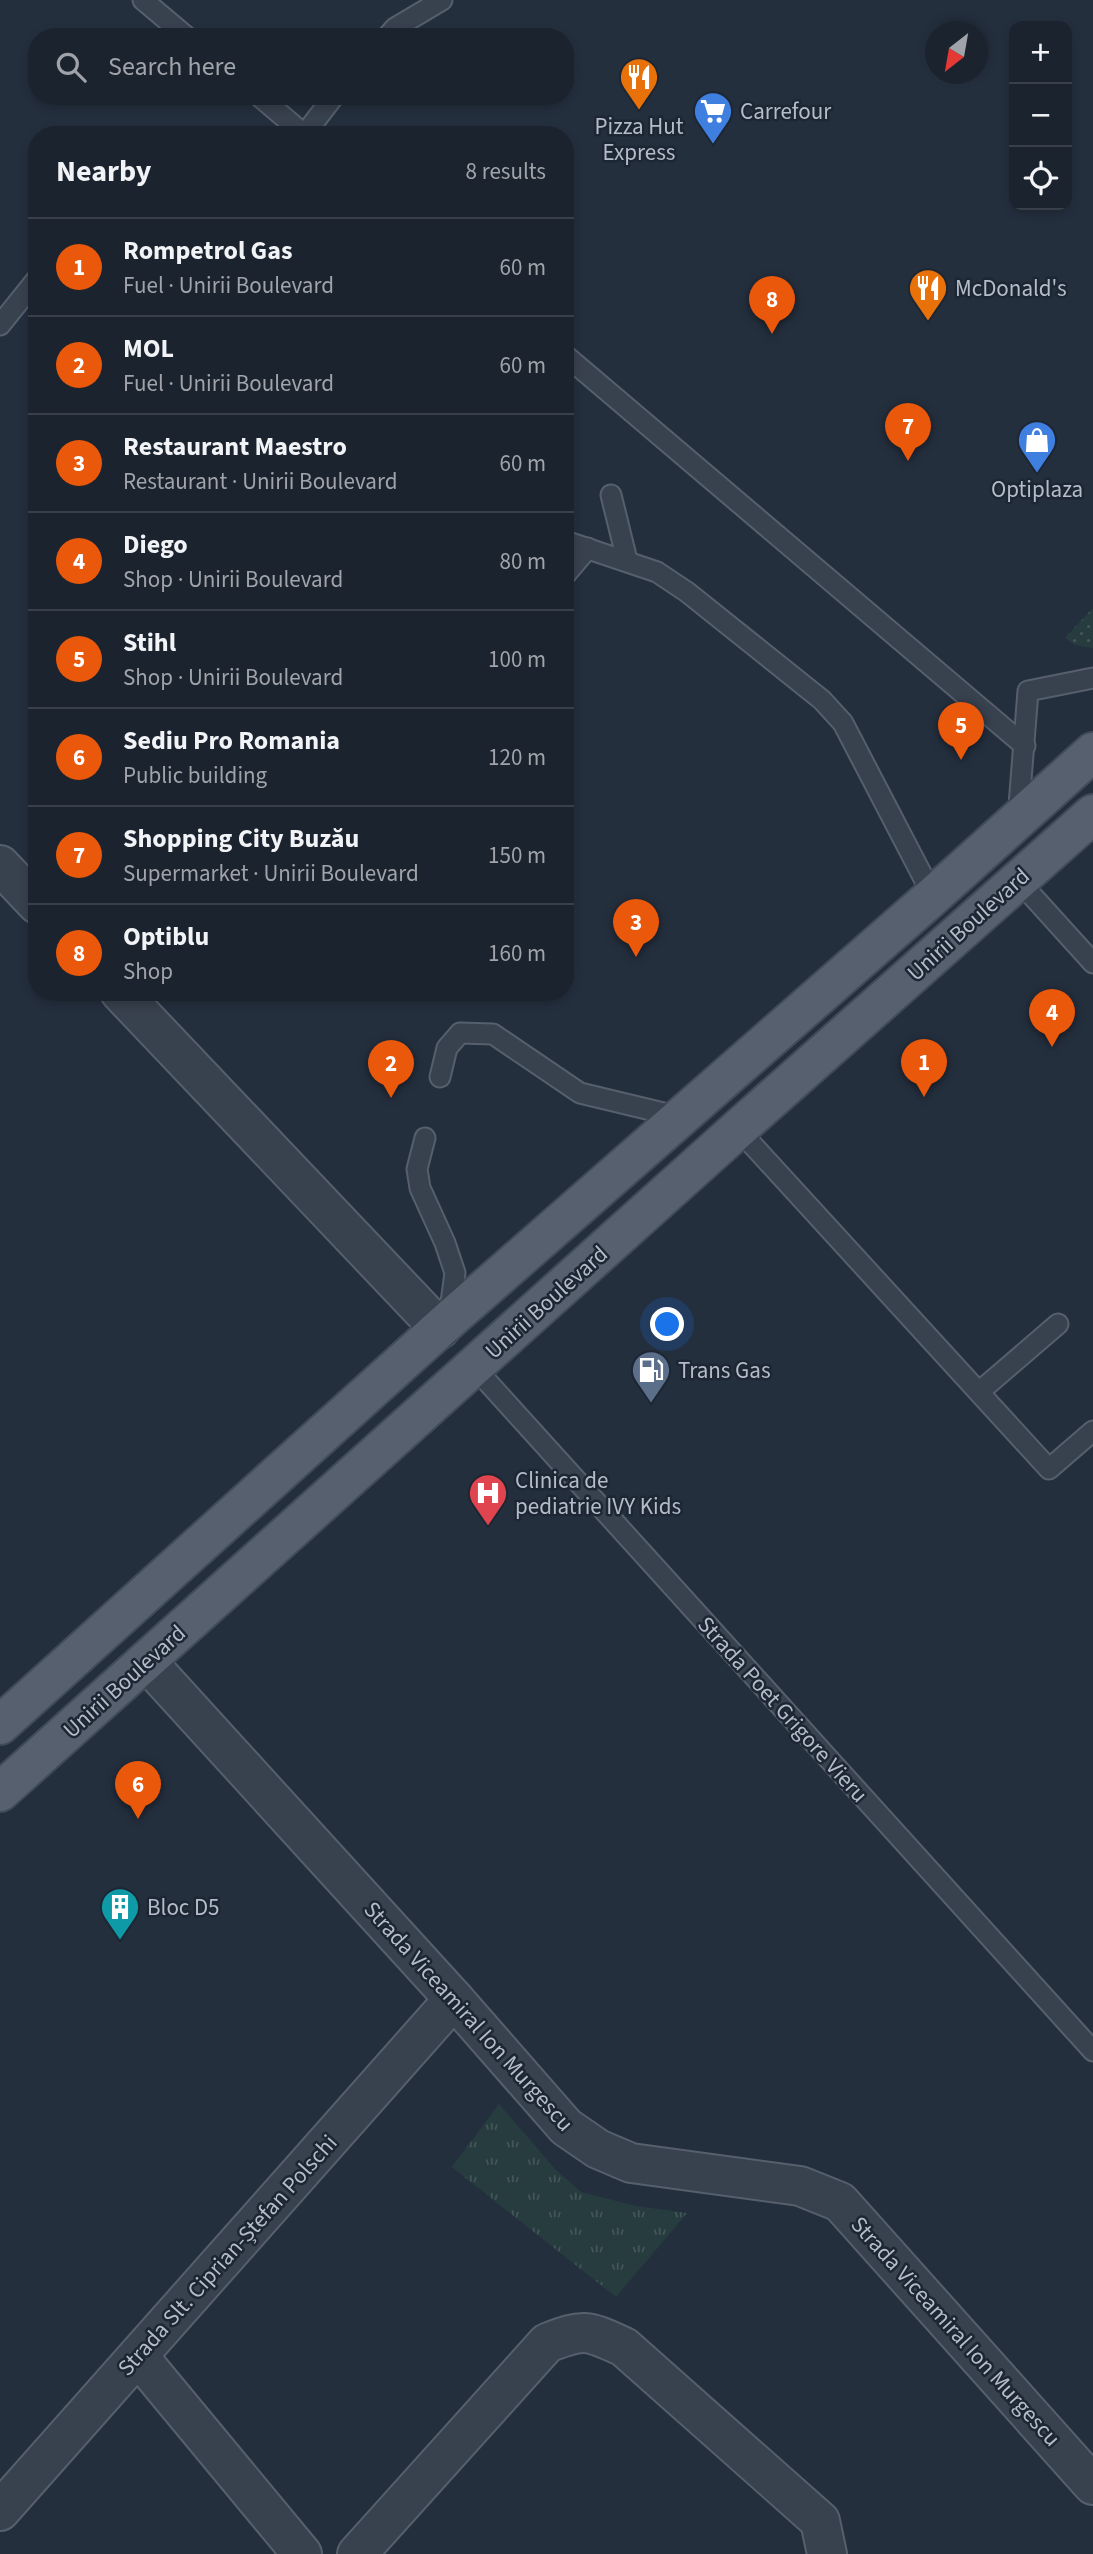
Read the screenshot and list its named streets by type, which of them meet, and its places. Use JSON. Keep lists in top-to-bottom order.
{
  "streets": {
    "main road": ["Unirii Boulevard"],
    "street": ["Strada Viceamiral Ion Murgescu", "Strada Slt. Ciprian-Ștefan Polschi"],
    "lane": ["Strada Poet Grigore Vieru"]
  },
  "crossings": [
    ["Unirii Boulevard", "Strada Poet Grigore Vieru"],
    ["Unirii Boulevard", "Strada Viceamiral Ion Murgescu"],
    ["Strada Viceamiral Ion Murgescu", "Strada Slt. Ciprian-Ștefan Polschi"]
  ],
  "places": {
    "restaurant": ["Pizza Hut Express", "McDonald's"],
    "supermarket": ["Carrefour"],
    "shop": ["Optiplaza"],
    "fuel station": ["Trans Gas"],
    "hospital": ["Clinica de pediatrie IVY Kids"],
    "building": ["Bloc D5"]
  },
  "north": "bottom left",
  "page": {
    "map_buttons": ["+", "−"],
    "search": "Search here",
    "heading": ["Nearby", "8 results"],
    "list": [
      {
        "mark": "1",
        "name": "Rompetrol Gas",
        "note": "Fuel · Unirii Boulevard",
        "value": "60 m"
      },
      {
        "mark": "2",
        "name": "MOL",
        "note": "Fuel · Unirii Boulevard",
        "value": "60 m"
      },
      {
        "mark": "3",
        "name": "Restaurant Maestro",
        "note": "Restaurant · Unirii Boulevard",
        "value": "60 m"
      },
      {
        "mark": "4",
        "name": "Diego",
        "note": "Shop · Unirii Boulevard",
        "value": "80 m"
      },
      {
        "mark": "5",
        "name": "Stihl",
        "note": "Shop · Unirii Boulevard",
        "value": "100 m"
      },
      {
        "mark": "6",
        "name": "Sediu Pro Romania",
        "note": "Public building",
        "value": "120 m"
      },
      {
        "mark": "7",
        "name": "Shopping City Buzău",
        "note": "Supermarket · Unirii Boulevard",
        "value": "150 m"
      },
      {
        "mark": "8",
        "name": "Optiblu",
        "note": "Shop",
        "value": "160 m"
      }
    ],
    "pins": [
      "8",
      "7",
      "5",
      "3",
      "4",
      "1",
      "2",
      "6"
    ]
  }
}
